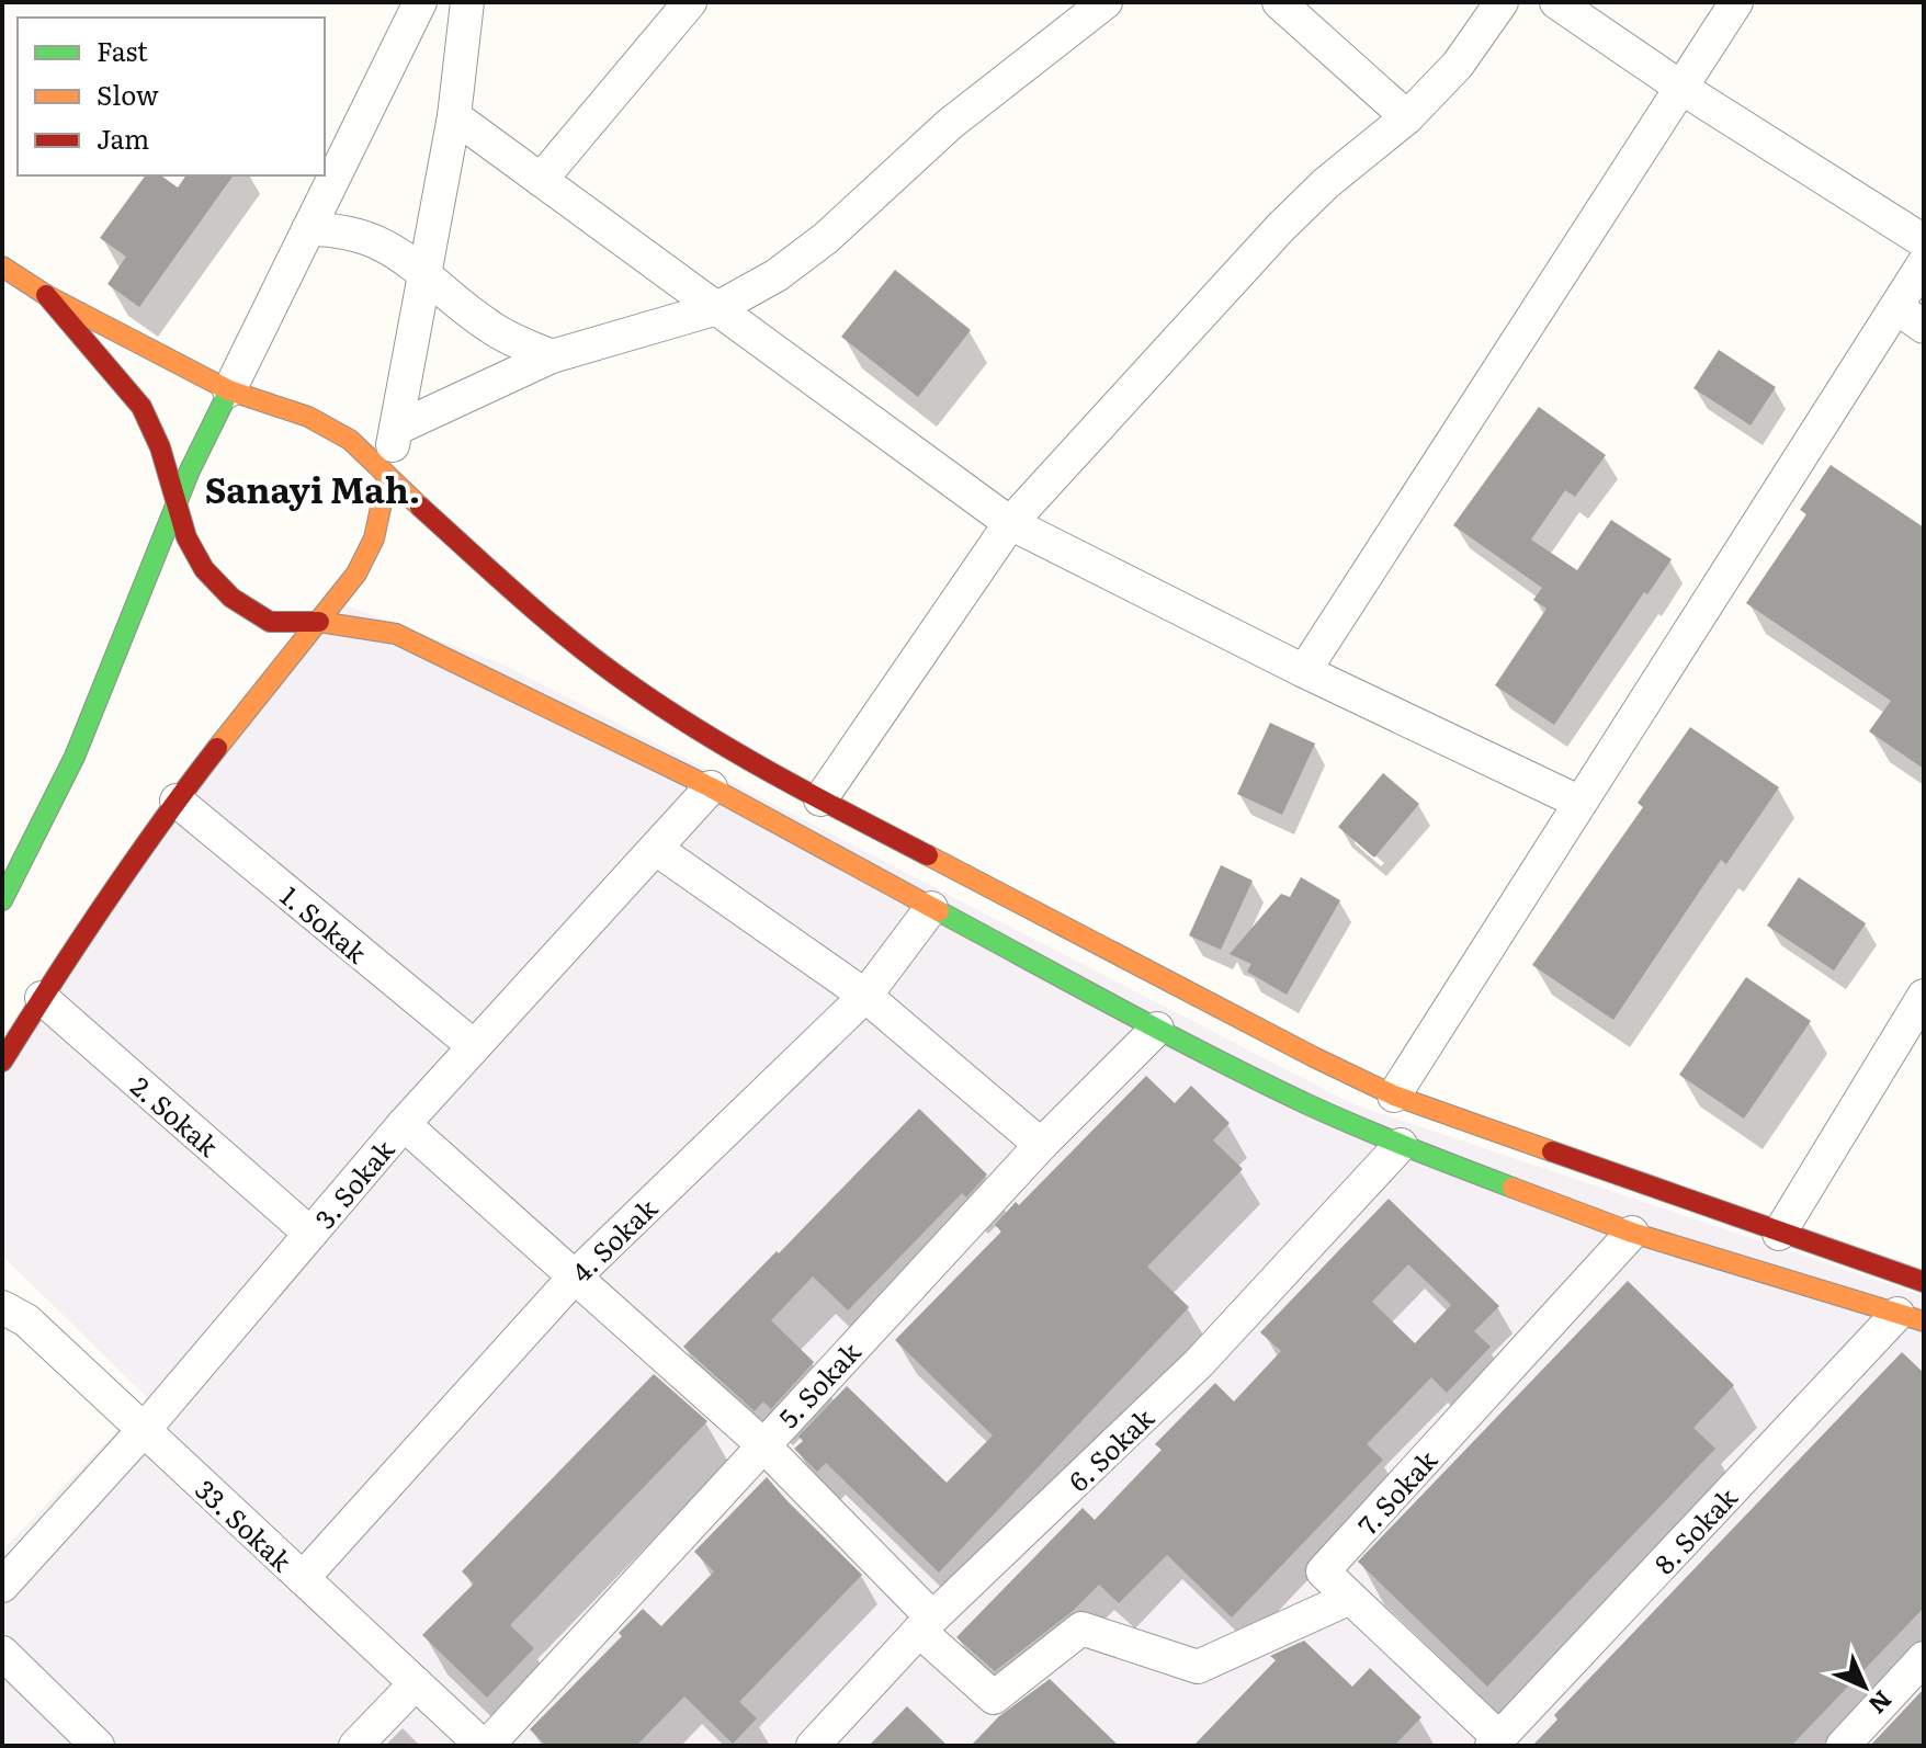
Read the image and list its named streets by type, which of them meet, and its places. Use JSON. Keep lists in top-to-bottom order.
{
  "streets": {
    "street": [
      "1. Sokak",
      "2. Sokak",
      "3. Sokak",
      "4. Sokak",
      "5. Sokak",
      "6. Sokak",
      "7. Sokak",
      "33. Sokak",
      "8. Sokak"
    ]
  },
  "crossings": [
    ["1. Sokak", "3. Sokak"],
    ["2. Sokak", "3. Sokak"],
    ["3. Sokak", "33. Sokak"],
    ["4. Sokak", "33. Sokak"],
    ["5. Sokak", "33. Sokak"],
    ["7. Sokak", "8. Sokak"]
  ],
  "districts": ["Sanayi Mah."],
  "legend": ["Fast", "Slow", "Jam"],
  "north": "bottom right"
}
